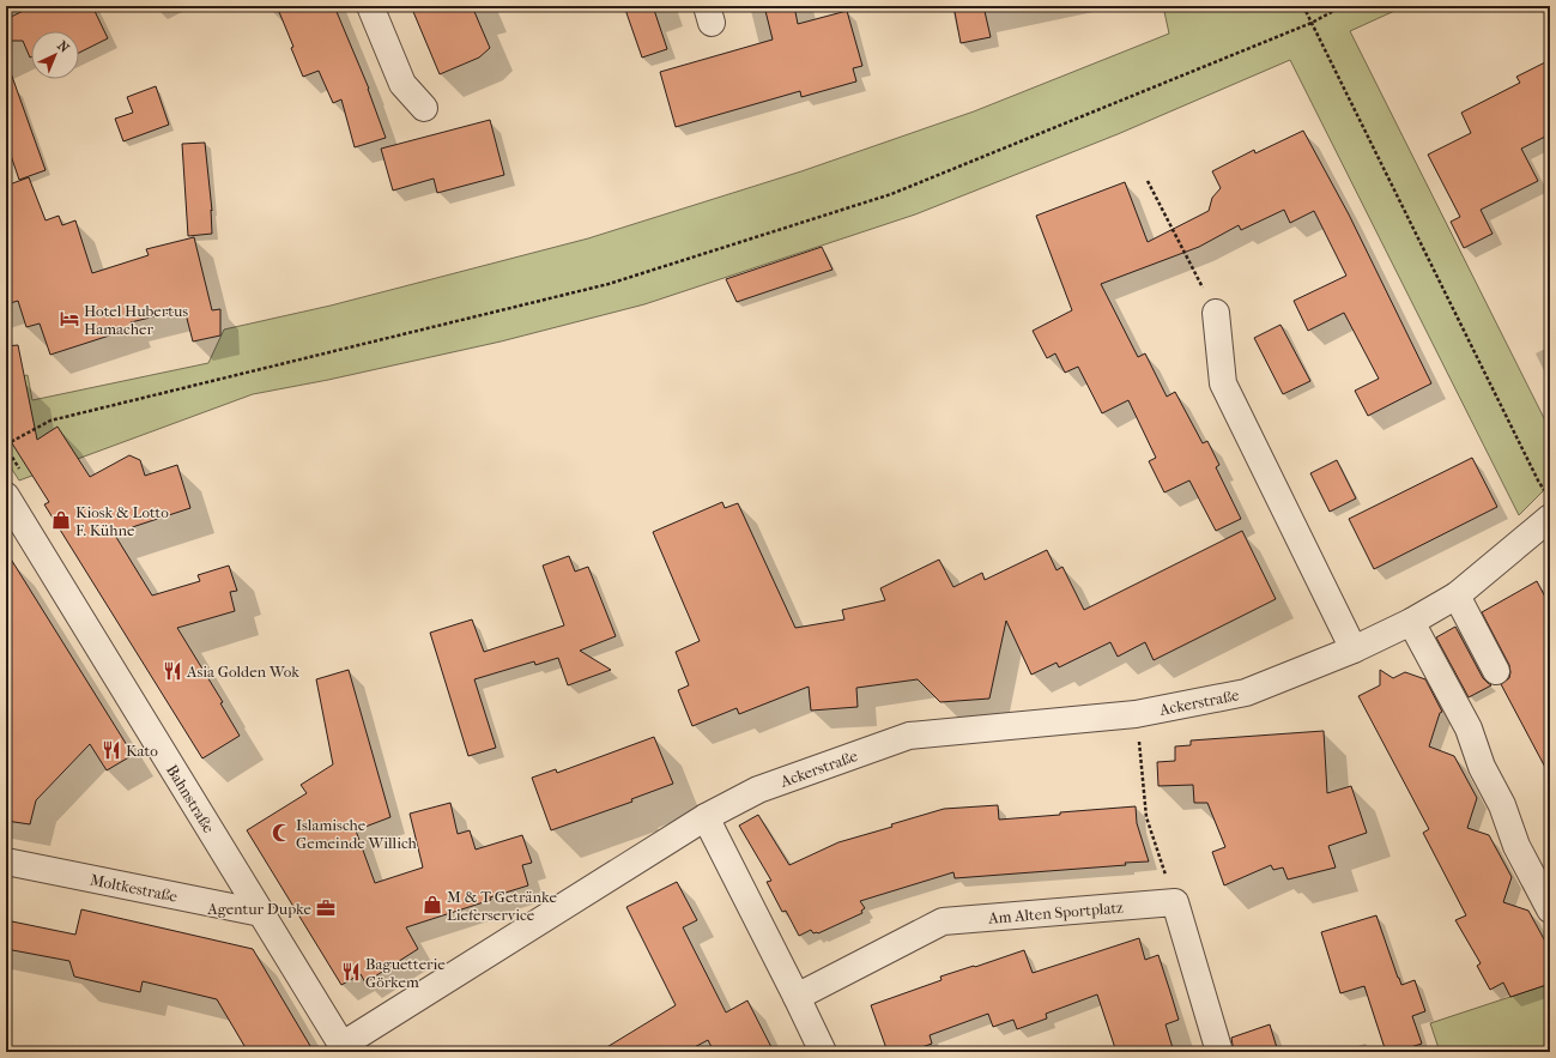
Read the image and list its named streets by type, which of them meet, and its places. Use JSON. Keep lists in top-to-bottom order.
{
  "streets": {
    "street": [
      "Ackerstraße",
      "Bahnstraße",
      "Moltkestraße",
      "Am Alten Sportplatz"
    ]
  },
  "crossings": [
    ["Ackerstraße", "Bahnstraße"],
    ["Bahnstraße", "Moltkestraße"]
  ],
  "places": {
    "hotel": ["Hotel Hubertus Hamacher"],
    "shop": ["Kiosk & Lotto F. Kühne", "M & T Getränke Lieferservice"],
    "restaurant": ["Asia Golden Wok", "Kato", "Baguetterie Görkem"],
    "mosque": ["Islamische Gemeinde Willich"],
    "office": ["Agentur Dupke"]
  },
  "north": "top right"
}
